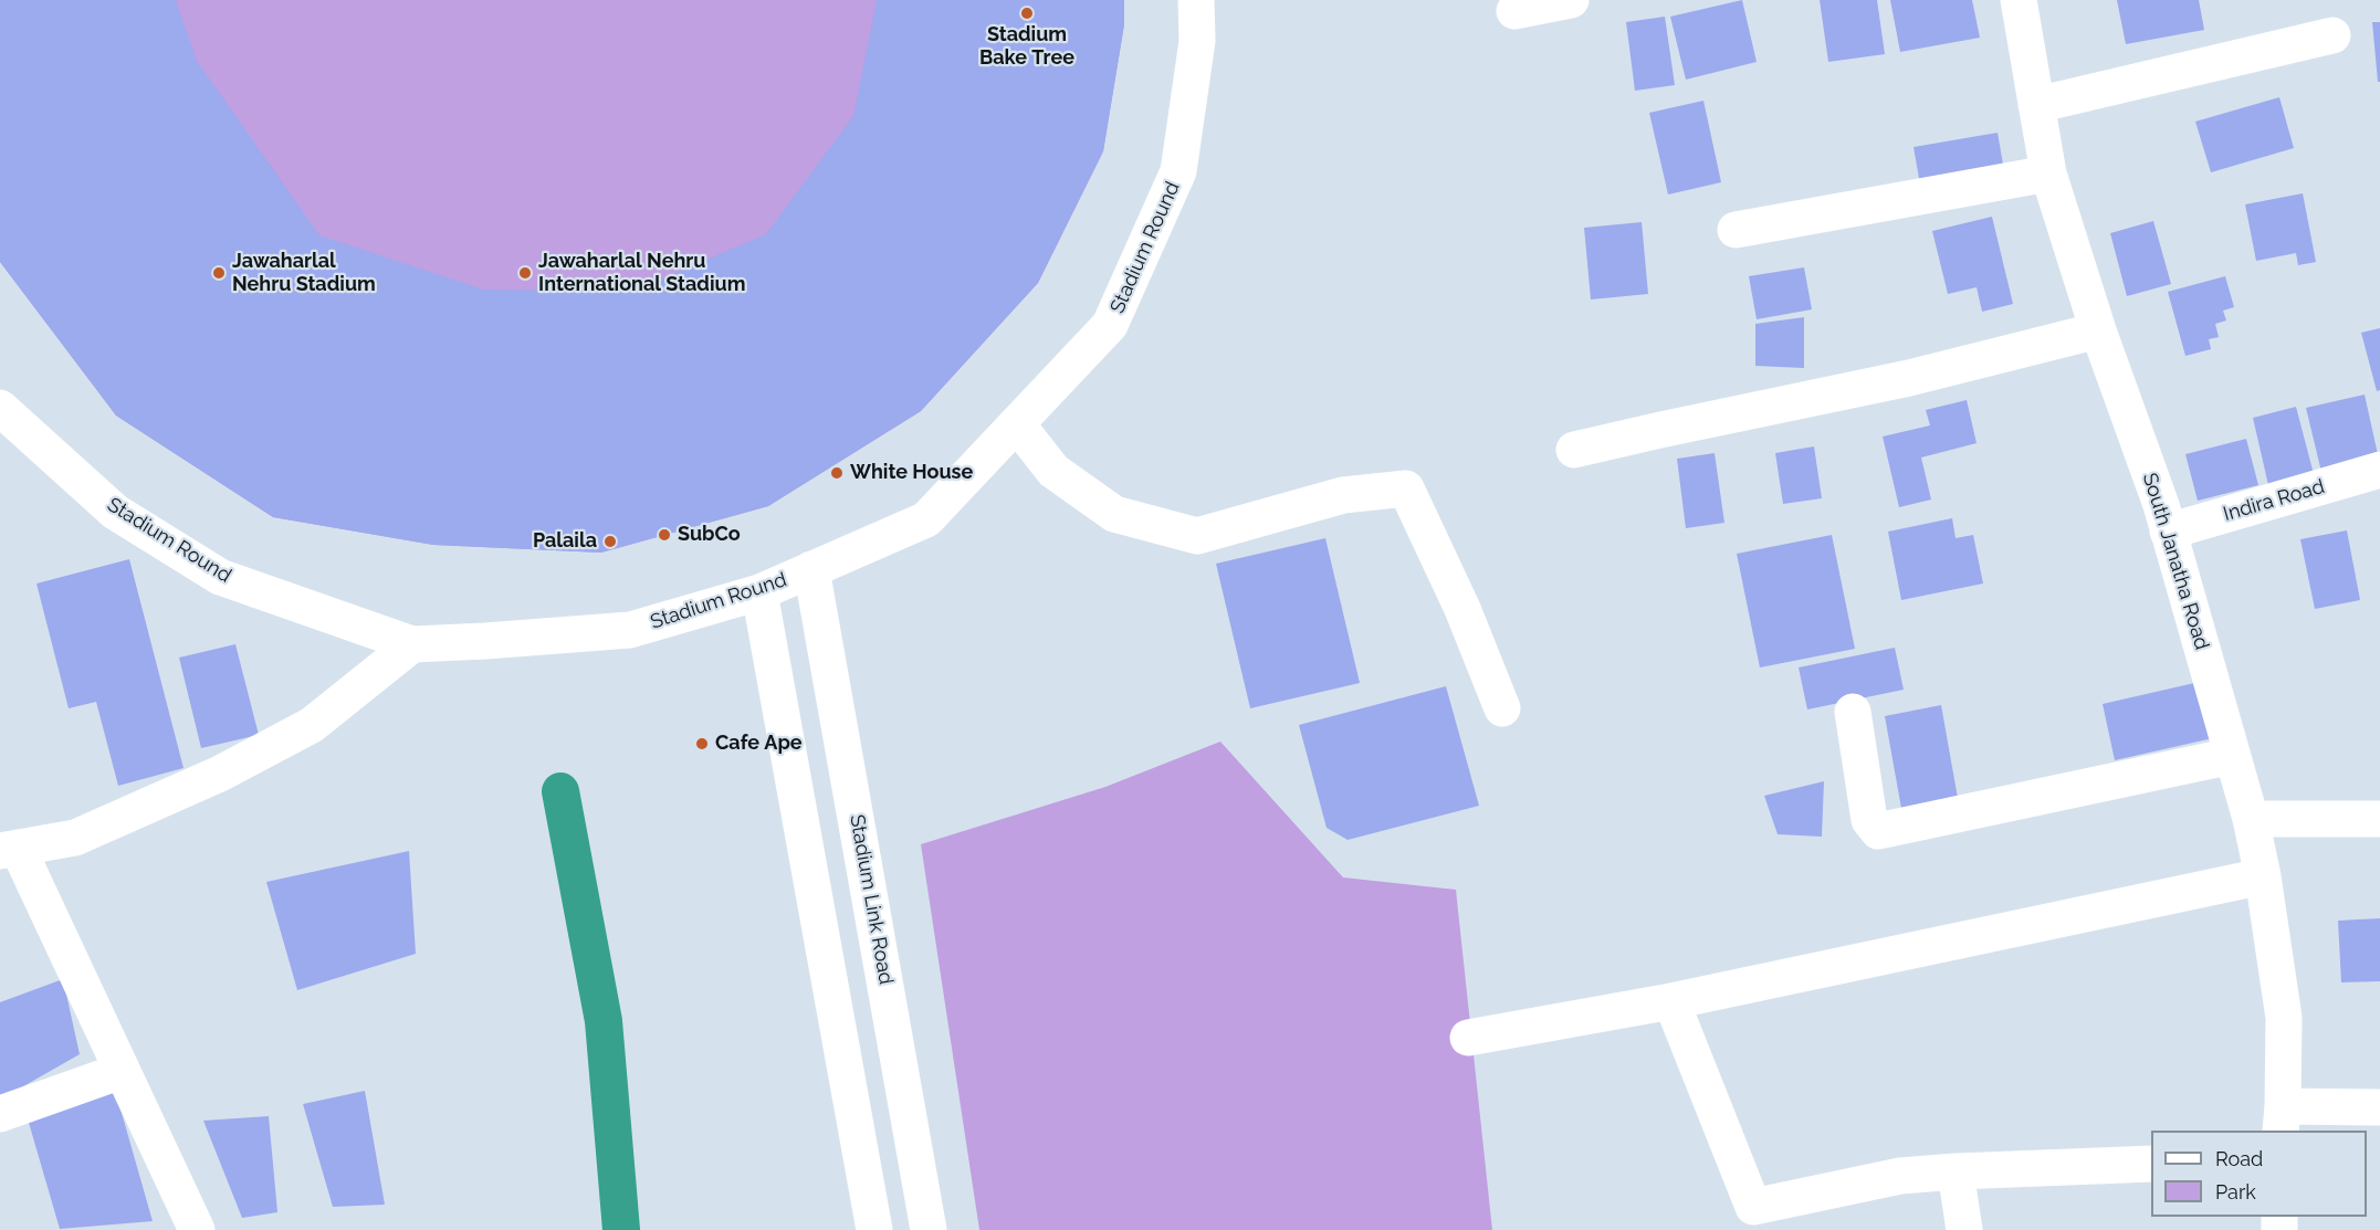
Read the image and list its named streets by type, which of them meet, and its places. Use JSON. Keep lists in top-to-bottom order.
{
  "streets": {
    "street": [
      "Stadium Round",
      "Indira Road",
      "South Janatha Road",
      "Stadium Link Road"
    ]
  },
  "crossings": [
    ["Stadium Round", "Stadium Link Road"],
    ["Indira Road", "South Janatha Road"]
  ],
  "places": [
    "Stadium Bake Tree",
    "Jawaharlal Nehru Stadium",
    "Jawaharlal Nehru International Stadium",
    "White House",
    "SubCo",
    "Palaila",
    "Cafe Ape"
  ],
  "legend": ["Road", "Park"]
}
